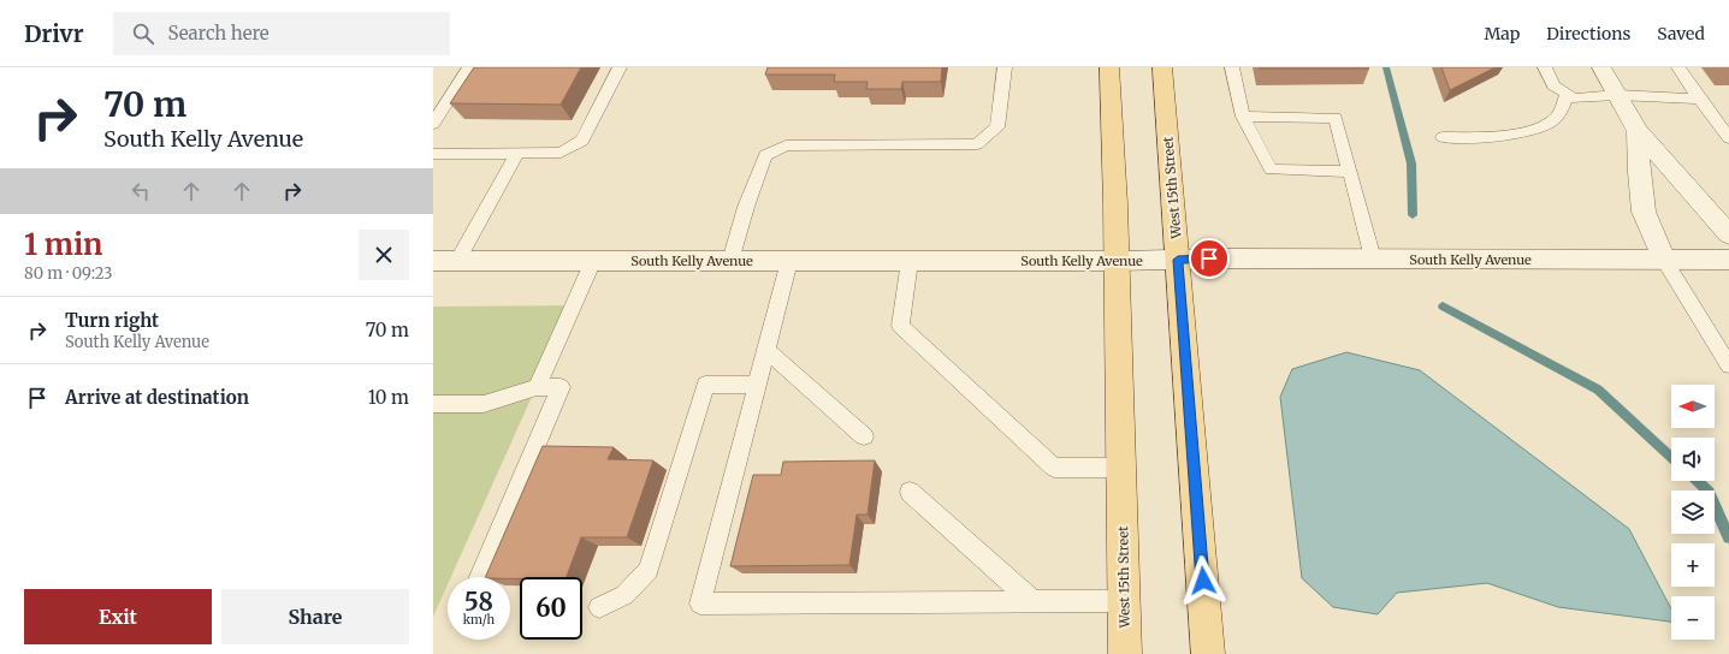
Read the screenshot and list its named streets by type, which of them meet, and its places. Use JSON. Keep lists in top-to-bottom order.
{
  "streets": {
    "main road": ["West 15th Street", "South Kelly Avenue"]
  },
  "crossings": [
    ["West 15th Street", "South Kelly Avenue"]
  ],
  "north": "left",
  "page": {
    "header": "Drivr",
    "search": "Search here",
    "nav": ["Map", "Directions", "Saved"],
    "turn": ["70 m", "South Kelly Avenue"],
    "heading": ["1 min", "80 m · 09:23"],
    "list": [
      {
        "name": "Turn right",
        "note": "South Kelly Avenue",
        "value": "70 m"
      },
      {
        "name": "Arrive at destination",
        "value": "10 m"
      }
    ],
    "map_buttons": ["+", "−"],
    "speed": "58 km/h",
    "limit": "60",
    "buttons": ["Exit", "Share"]
  }
}
